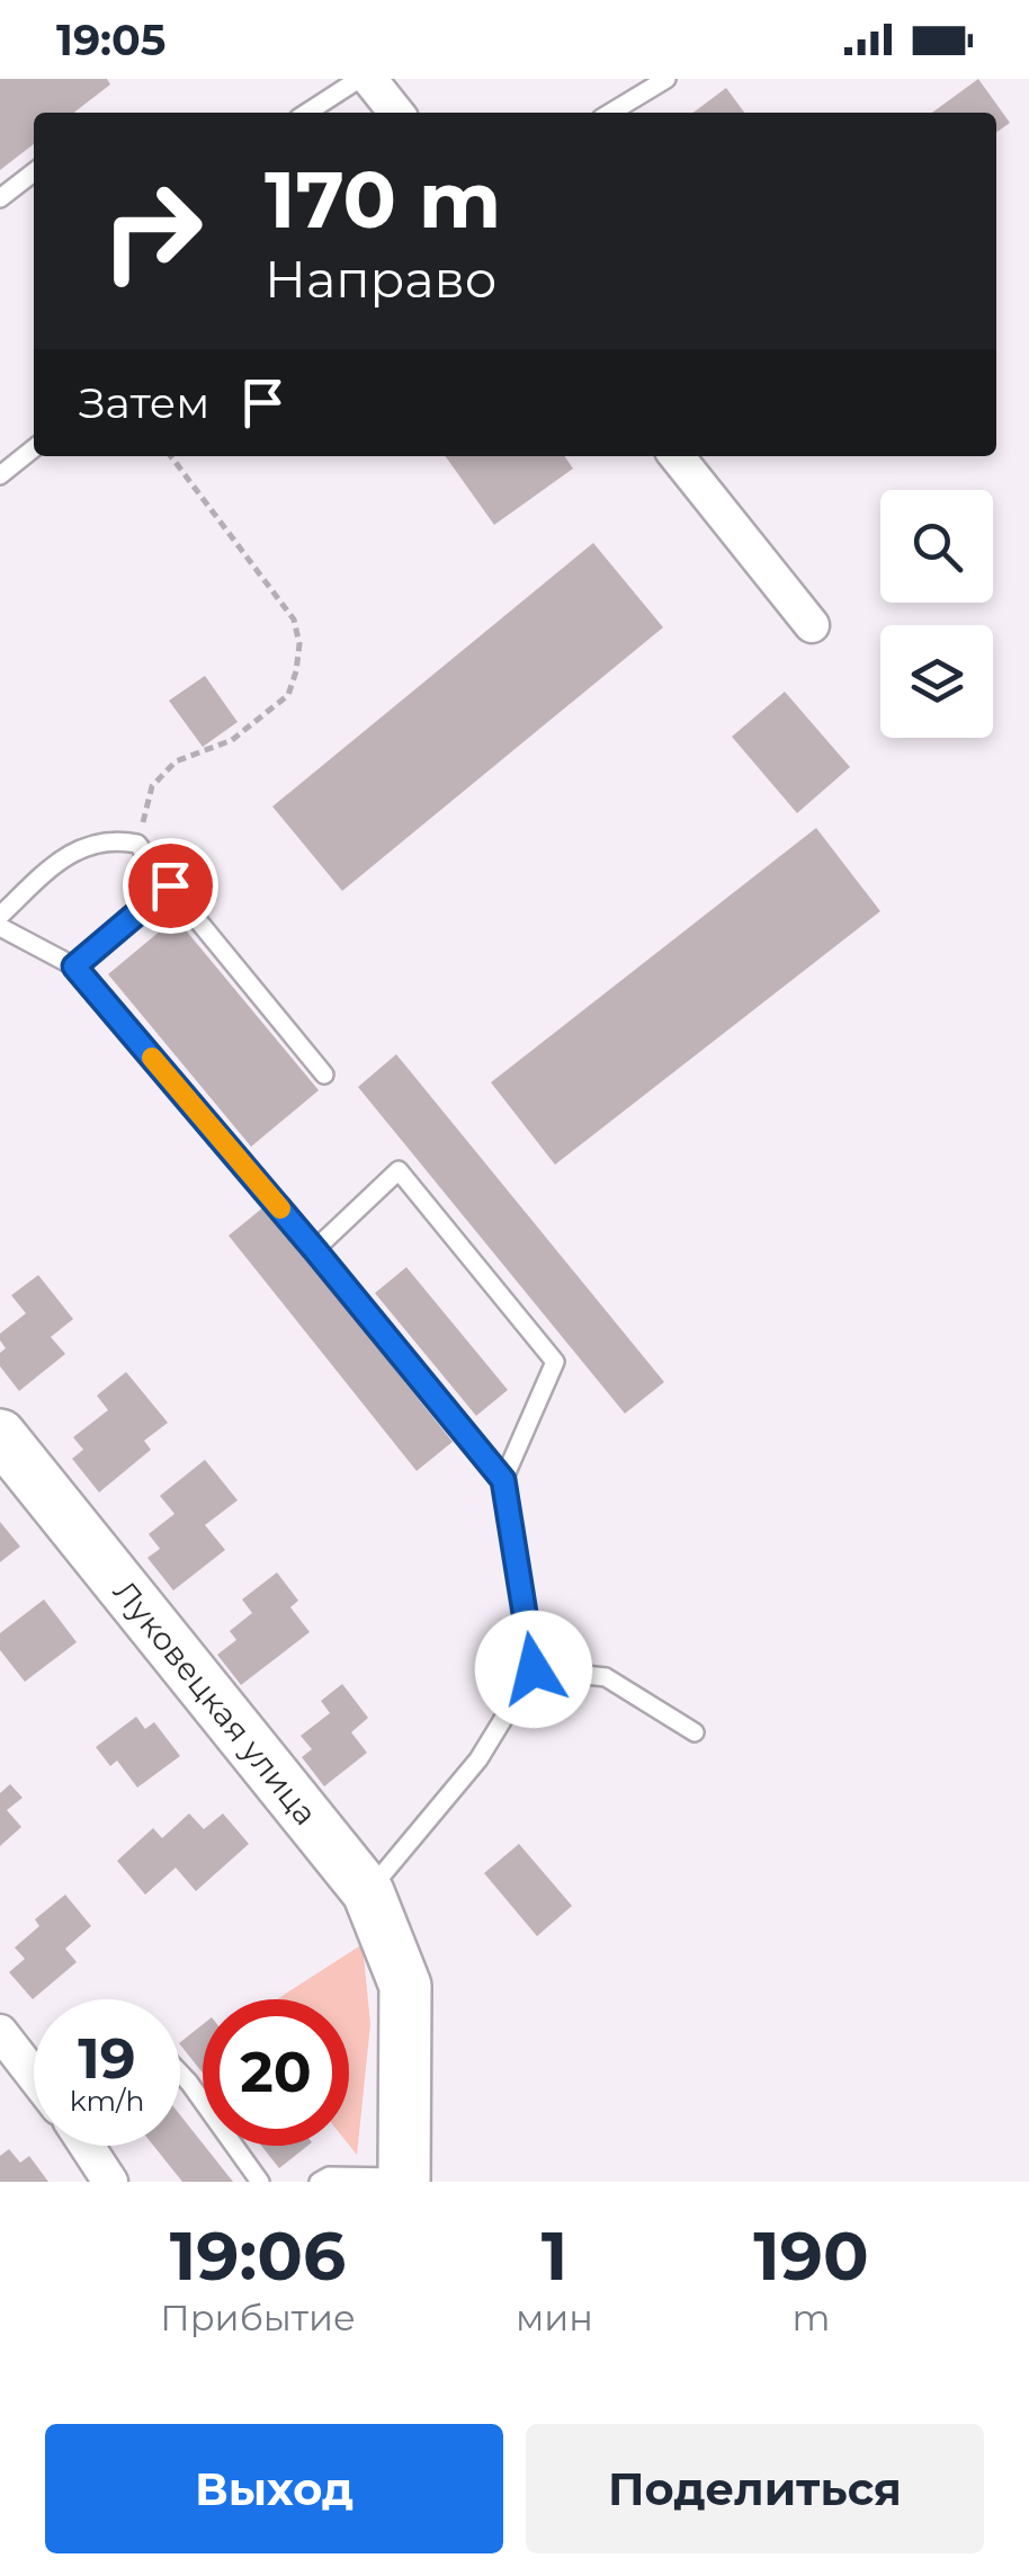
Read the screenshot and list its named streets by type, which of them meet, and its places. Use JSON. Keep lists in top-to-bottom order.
{
  "streets": {
    "street": ["Луковецкая улица"]
  },
  "page": {
    "status": "19:05",
    "turn": ["170 m", "Направо"],
    "then": "Затем",
    "speed": "19 km/h",
    "limit": "20",
    "eta": [
      "19:06",
      "Прибытие",
      "1",
      "мин",
      "190",
      "m"
    ],
    "buttons": ["Выход", "Поделиться"]
  }
}
